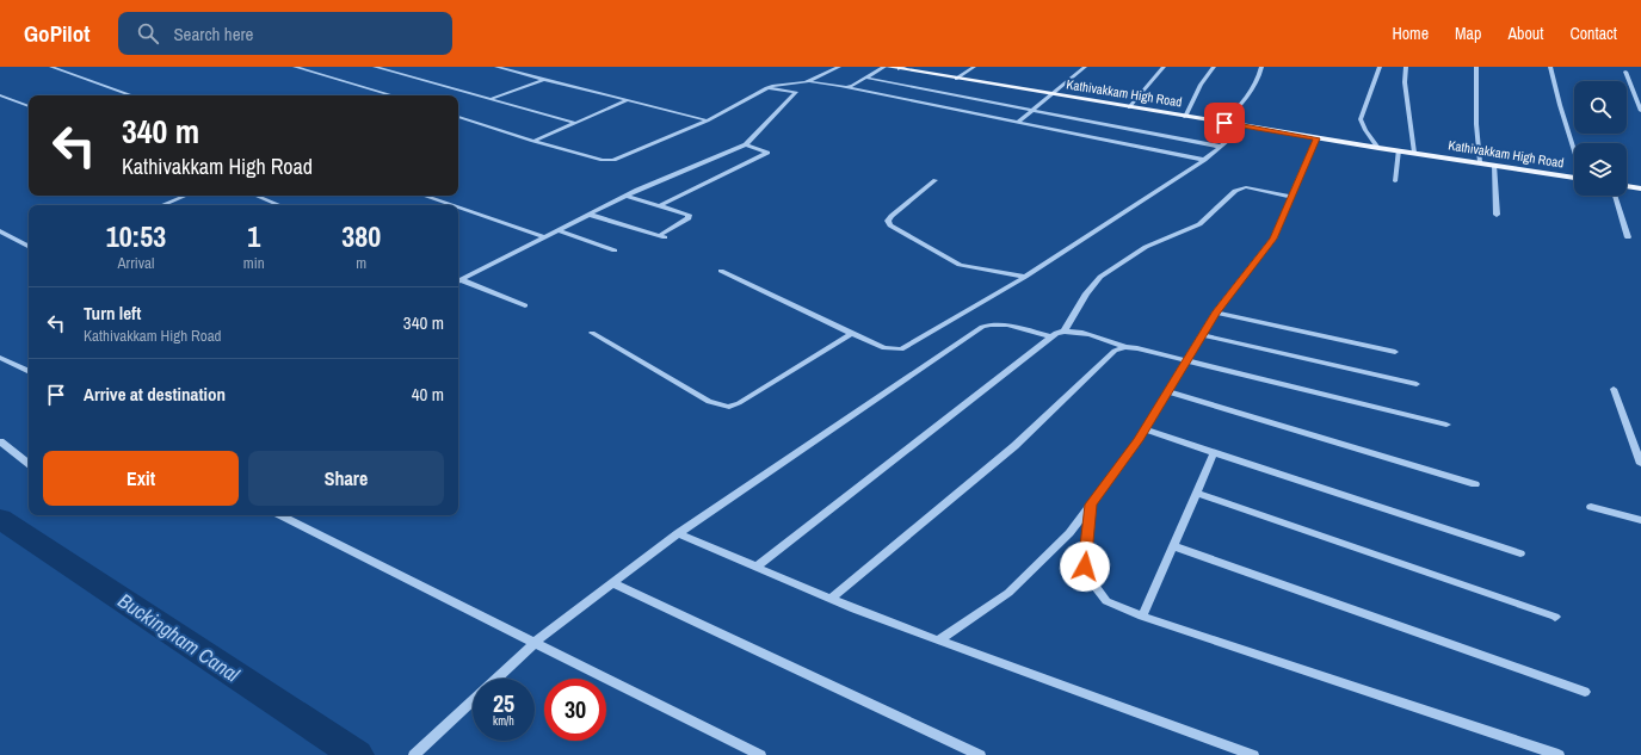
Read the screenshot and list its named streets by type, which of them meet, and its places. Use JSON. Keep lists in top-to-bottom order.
{
  "streets": {
    "main road": ["Kathivakkam High Road"]
  },
  "water": ["Buckingham Canal"],
  "page": {
    "header": "GoPilot",
    "search": "Search here",
    "nav": [
      "Home",
      "Map",
      "About",
      "Contact"
    ],
    "turn": ["340 m", "Kathivakkam High Road"],
    "eta": [
      "10:53",
      "Arrival",
      "1",
      "min",
      "380",
      "m"
    ],
    "list": [
      {
        "name": "Turn left",
        "note": "Kathivakkam High Road",
        "value": "340 m"
      },
      {
        "name": "Arrive at destination",
        "value": "40 m"
      }
    ],
    "buttons": ["Exit", "Share"],
    "speed": "25 km/h",
    "limit": "30"
  }
}
